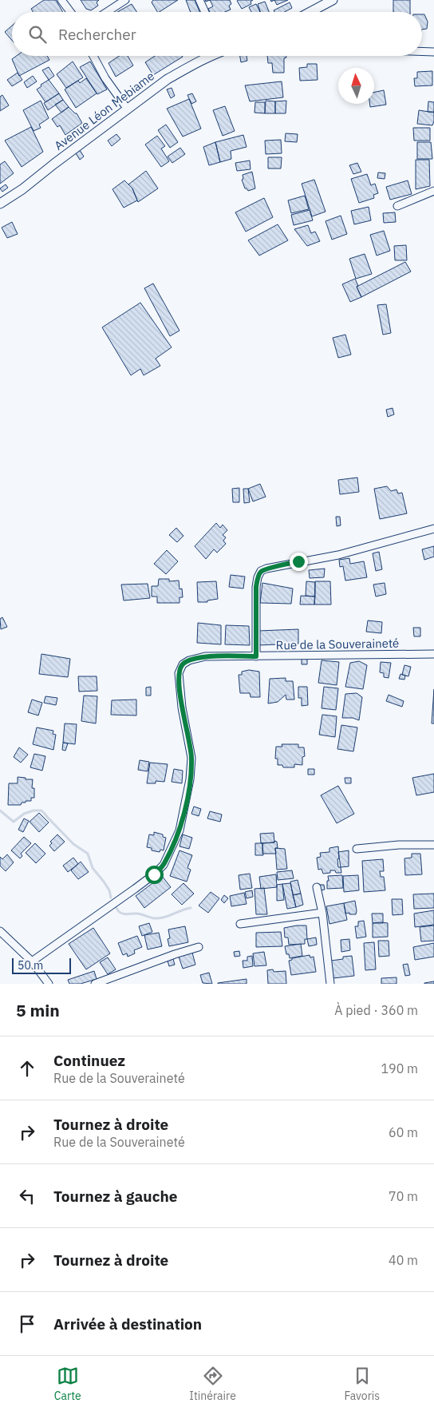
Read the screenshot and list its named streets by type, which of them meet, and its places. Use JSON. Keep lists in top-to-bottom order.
{
  "streets": {
    "street": ["Avenue Léon Mebiame", "Rue de la Souveraineté"]
  },
  "scale_bar": "50 m",
  "north": "top",
  "page": {
    "search": "Rechercher",
    "scale": "50 m",
    "heading": ["5 min", "À pied · 360 m"],
    "list": [
      ["Continuez", "Rue de la Souveraineté", "190 m"],
      ["Tournez à droite", "Rue de la Souveraineté", "60 m"],
      ["Tournez à gauche", "70 m"],
      ["Tournez à droite", "40 m"],
      "Arrivée à destination"
    ],
    "nav": ["Carte", "Itinéraire", "Favoris"]
  }
}
